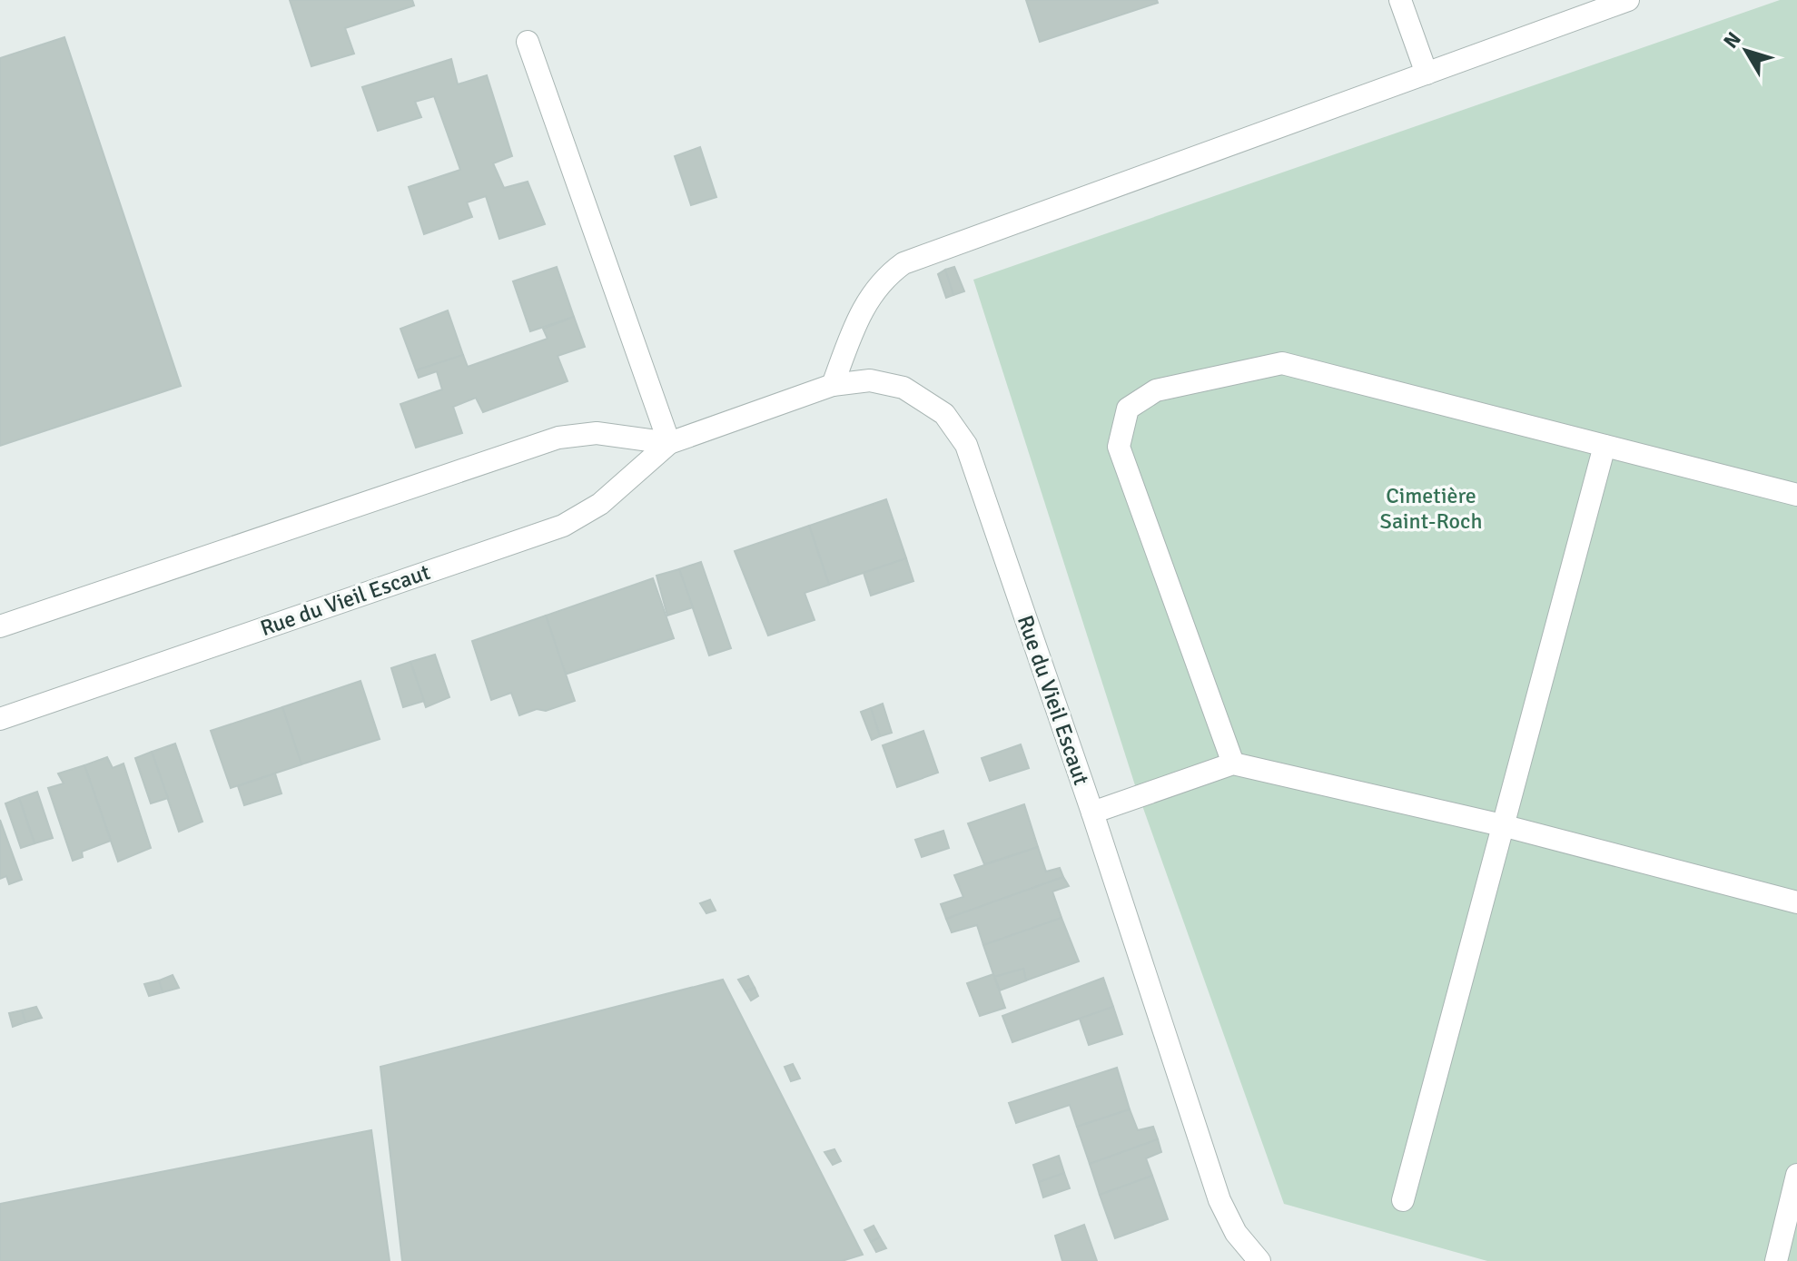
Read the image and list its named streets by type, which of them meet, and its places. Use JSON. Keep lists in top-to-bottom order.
{
  "streets": {
    "street": ["Rue du Vieil Escaut"]
  },
  "parks": ["Cimetière Saint-Roch"],
  "north": "top left"
}
